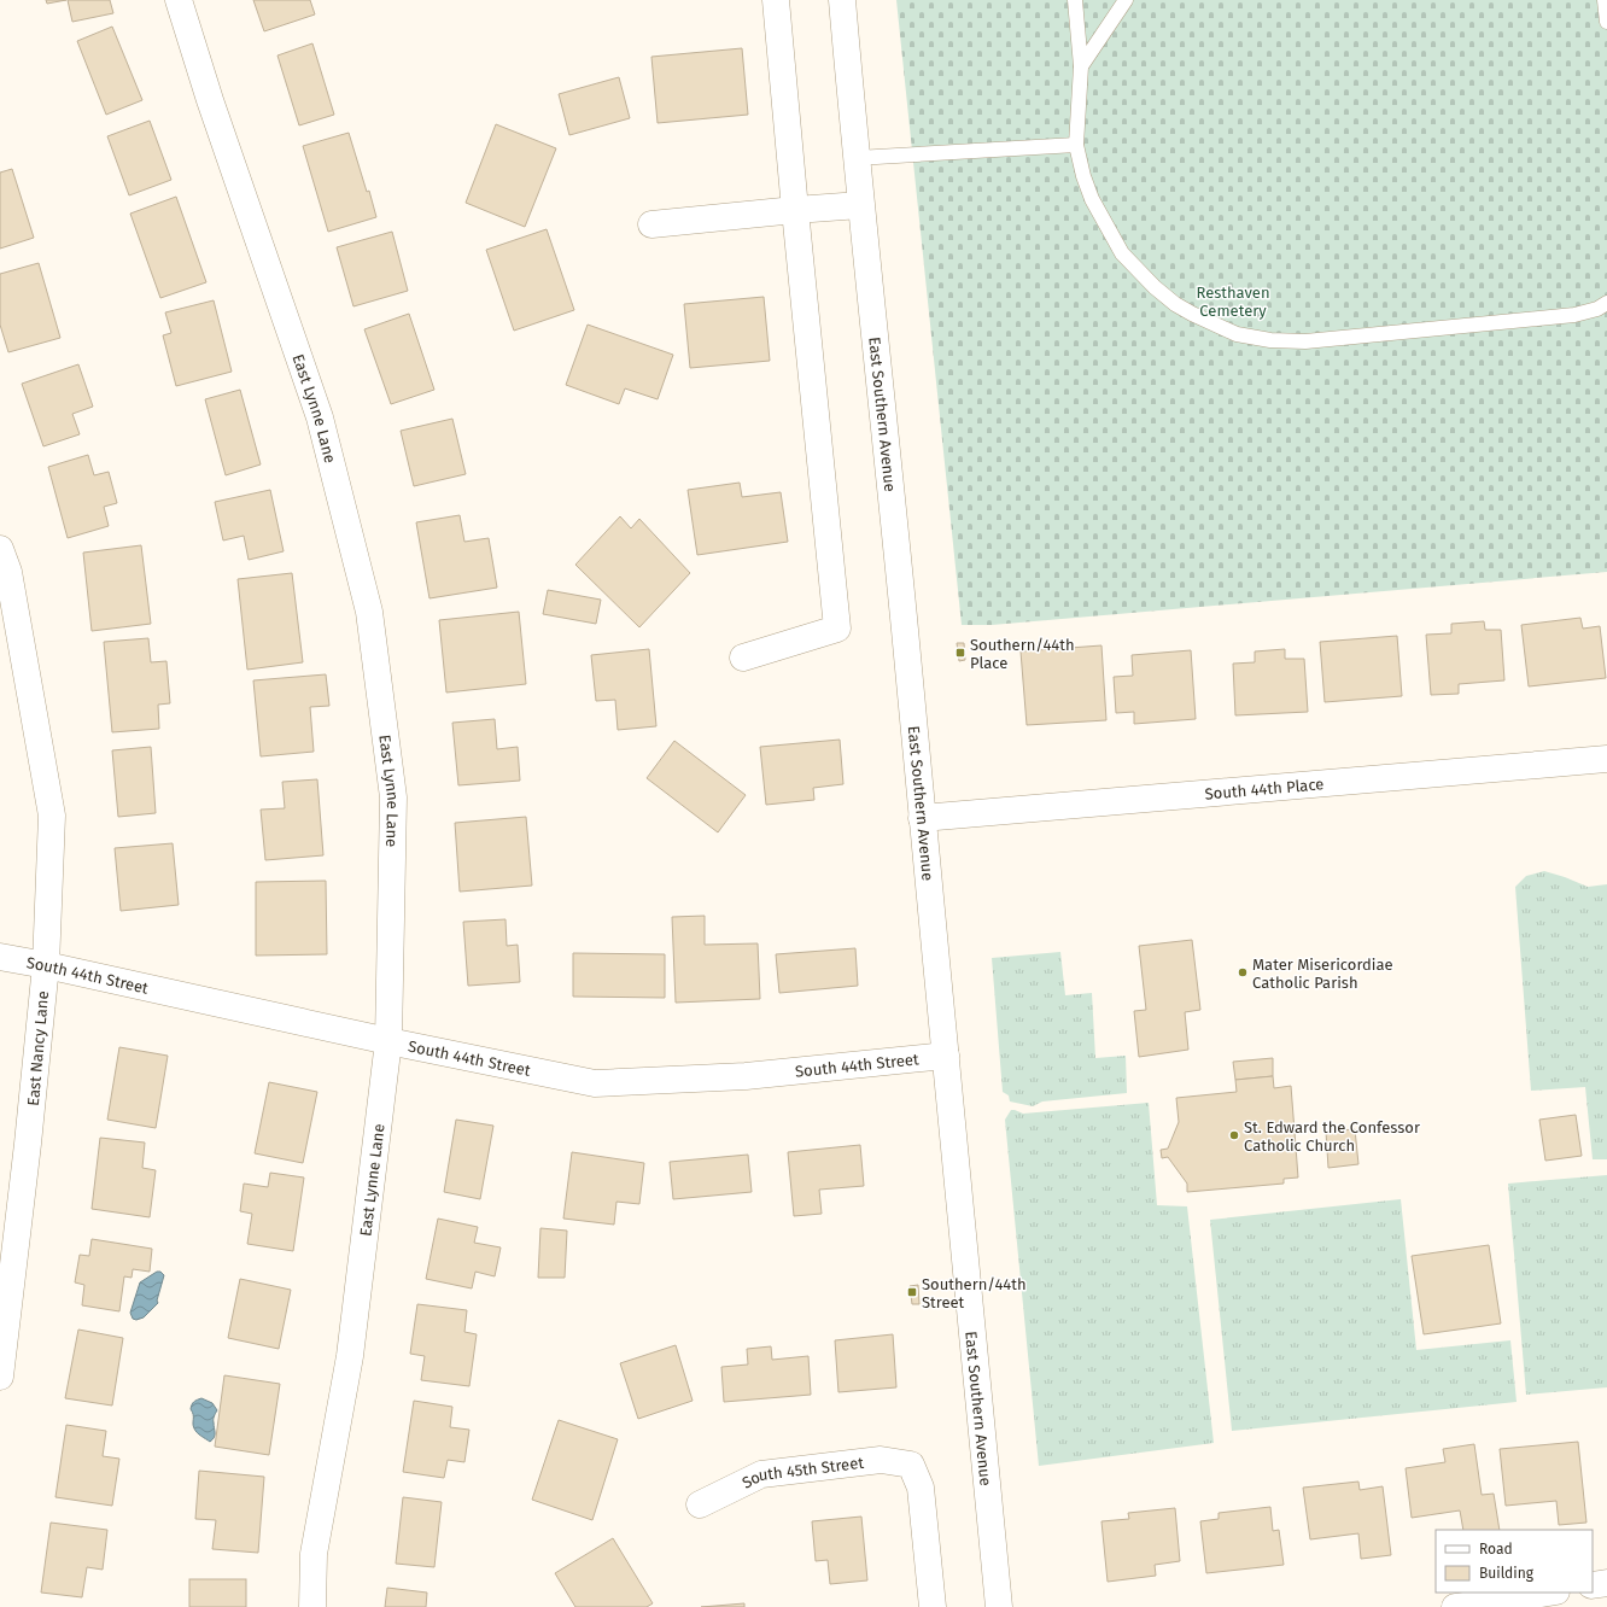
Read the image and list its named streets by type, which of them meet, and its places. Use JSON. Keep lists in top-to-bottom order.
{
  "streets": {
    "street": [
      "East Lynne Lane",
      "East Southern Avenue",
      "South 44th Place",
      "South 44th Street",
      "East Nancy Lane",
      "South 45th Street"
    ]
  },
  "crossings": [
    ["East Lynne Lane", "South 44th Street"],
    ["East Southern Avenue", "South 44th Place"],
    ["East Southern Avenue", "South 44th Street"],
    ["South 44th Street", "East Nancy Lane"]
  ],
  "parks": ["Resthaven Cemetery"],
  "places": {
    "transit": ["Southern/44th Place", "Southern/44th Street"],
    "other": ["Mater Misericordiae Catholic Parish", "St. Edward the Confessor Catholic Church"]
  },
  "legend": ["Road", "Building"]
}
